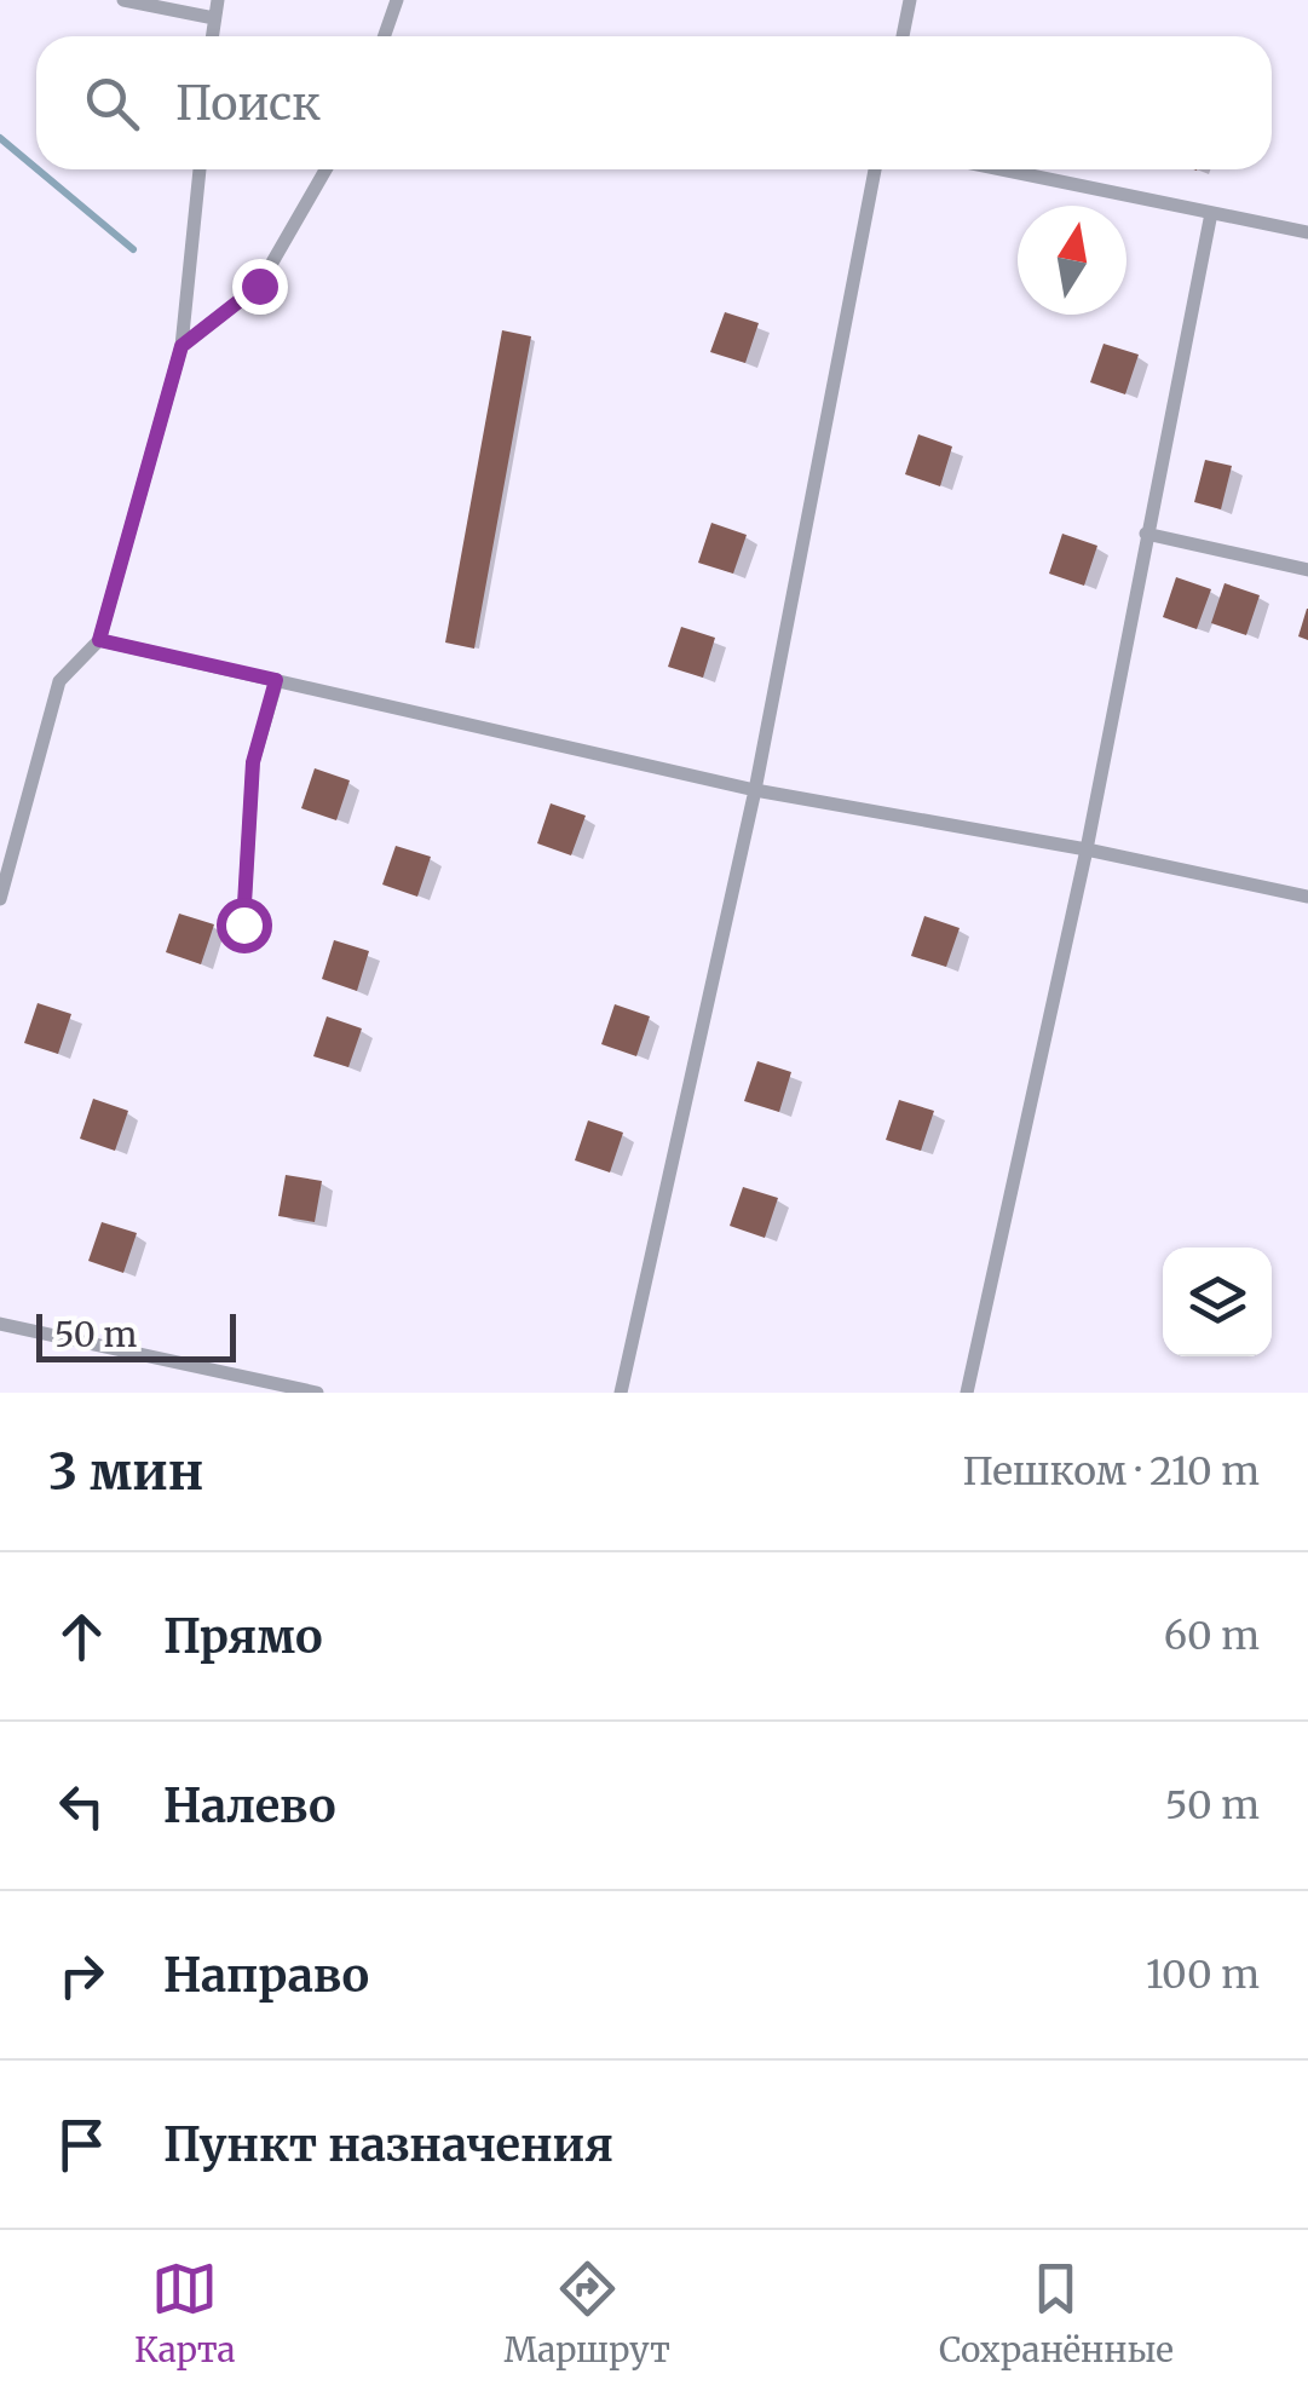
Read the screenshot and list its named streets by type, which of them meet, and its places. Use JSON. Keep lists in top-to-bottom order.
{
  "scale_bar": "50 m",
  "north": "top",
  "page": {
    "search": "Поиск",
    "scale": "50 m",
    "heading": ["3 мин", "Пешком · 210 m"],
    "list": [
      ["Прямо", "60 m"],
      ["Налево", "50 m"],
      ["Направо", "100 m"],
      "Пункт назначения"
    ],
    "nav": ["Карта", "Маршрут", "Сохранённые"]
  }
}
